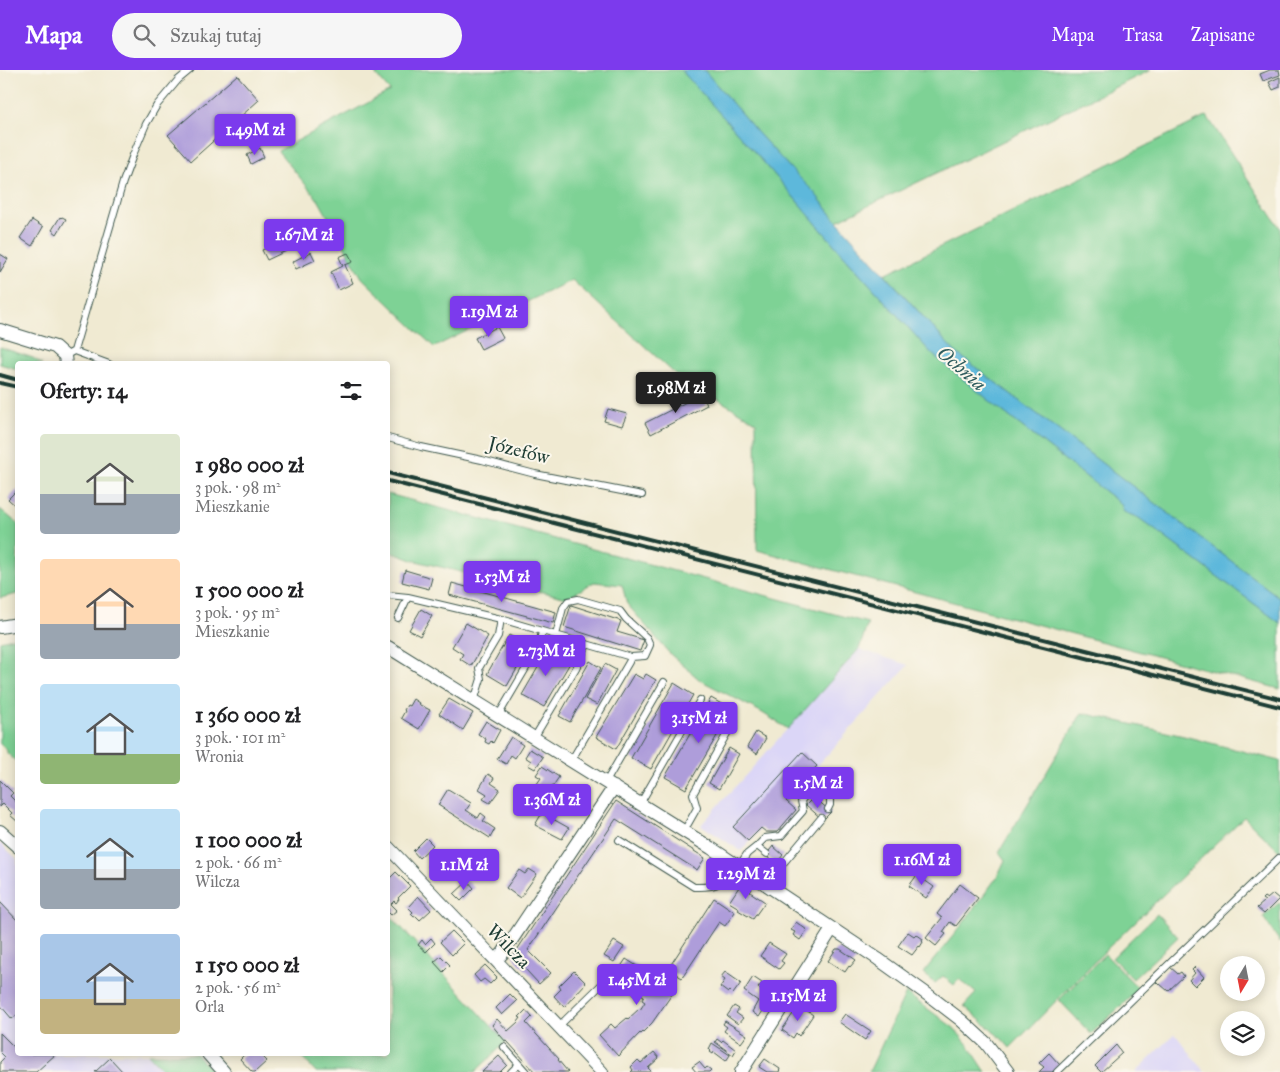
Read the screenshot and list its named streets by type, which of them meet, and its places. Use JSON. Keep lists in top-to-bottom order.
{
  "streets": {
    "street": ["Wilcza"],
    "lane": ["Józefów"]
  },
  "water": ["Ochnia"],
  "north": "bottom",
  "page": {
    "header": "Mapa",
    "search": "Szukaj tutaj",
    "nav": ["Mapa", "Trasa", "Zapisane"],
    "price": [
      "1.49M zł",
      "1.67M zł",
      "1.19M zł",
      "1.98M zł",
      "1.53M zł",
      "2.73M zł",
      "3.15M zł",
      "1.5M zł",
      "1.36M zł",
      "1.16M zł",
      "1.1M zł",
      "1.29M zł",
      "1.45M zł",
      "1.15M zł"
    ],
    "heading": "Oferty: 14",
    "list": [
      {
        "name": "1 980 000 zł",
        "note": "3 pok. · 98 m² · Mieszkanie"
      },
      {
        "name": "1 500 000 zł",
        "note": "3 pok. · 95 m² · Mieszkanie"
      },
      {
        "name": "1 360 000 zł",
        "note": "3 pok. · 101 m² · Wronia"
      },
      {
        "name": "1 100 000 zł",
        "note": "2 pok. · 66 m² · Wilcza"
      },
      {
        "name": "1 150 000 zł",
        "note": "2 pok. · 56 m² · Orla"
      }
    ]
  }
}
